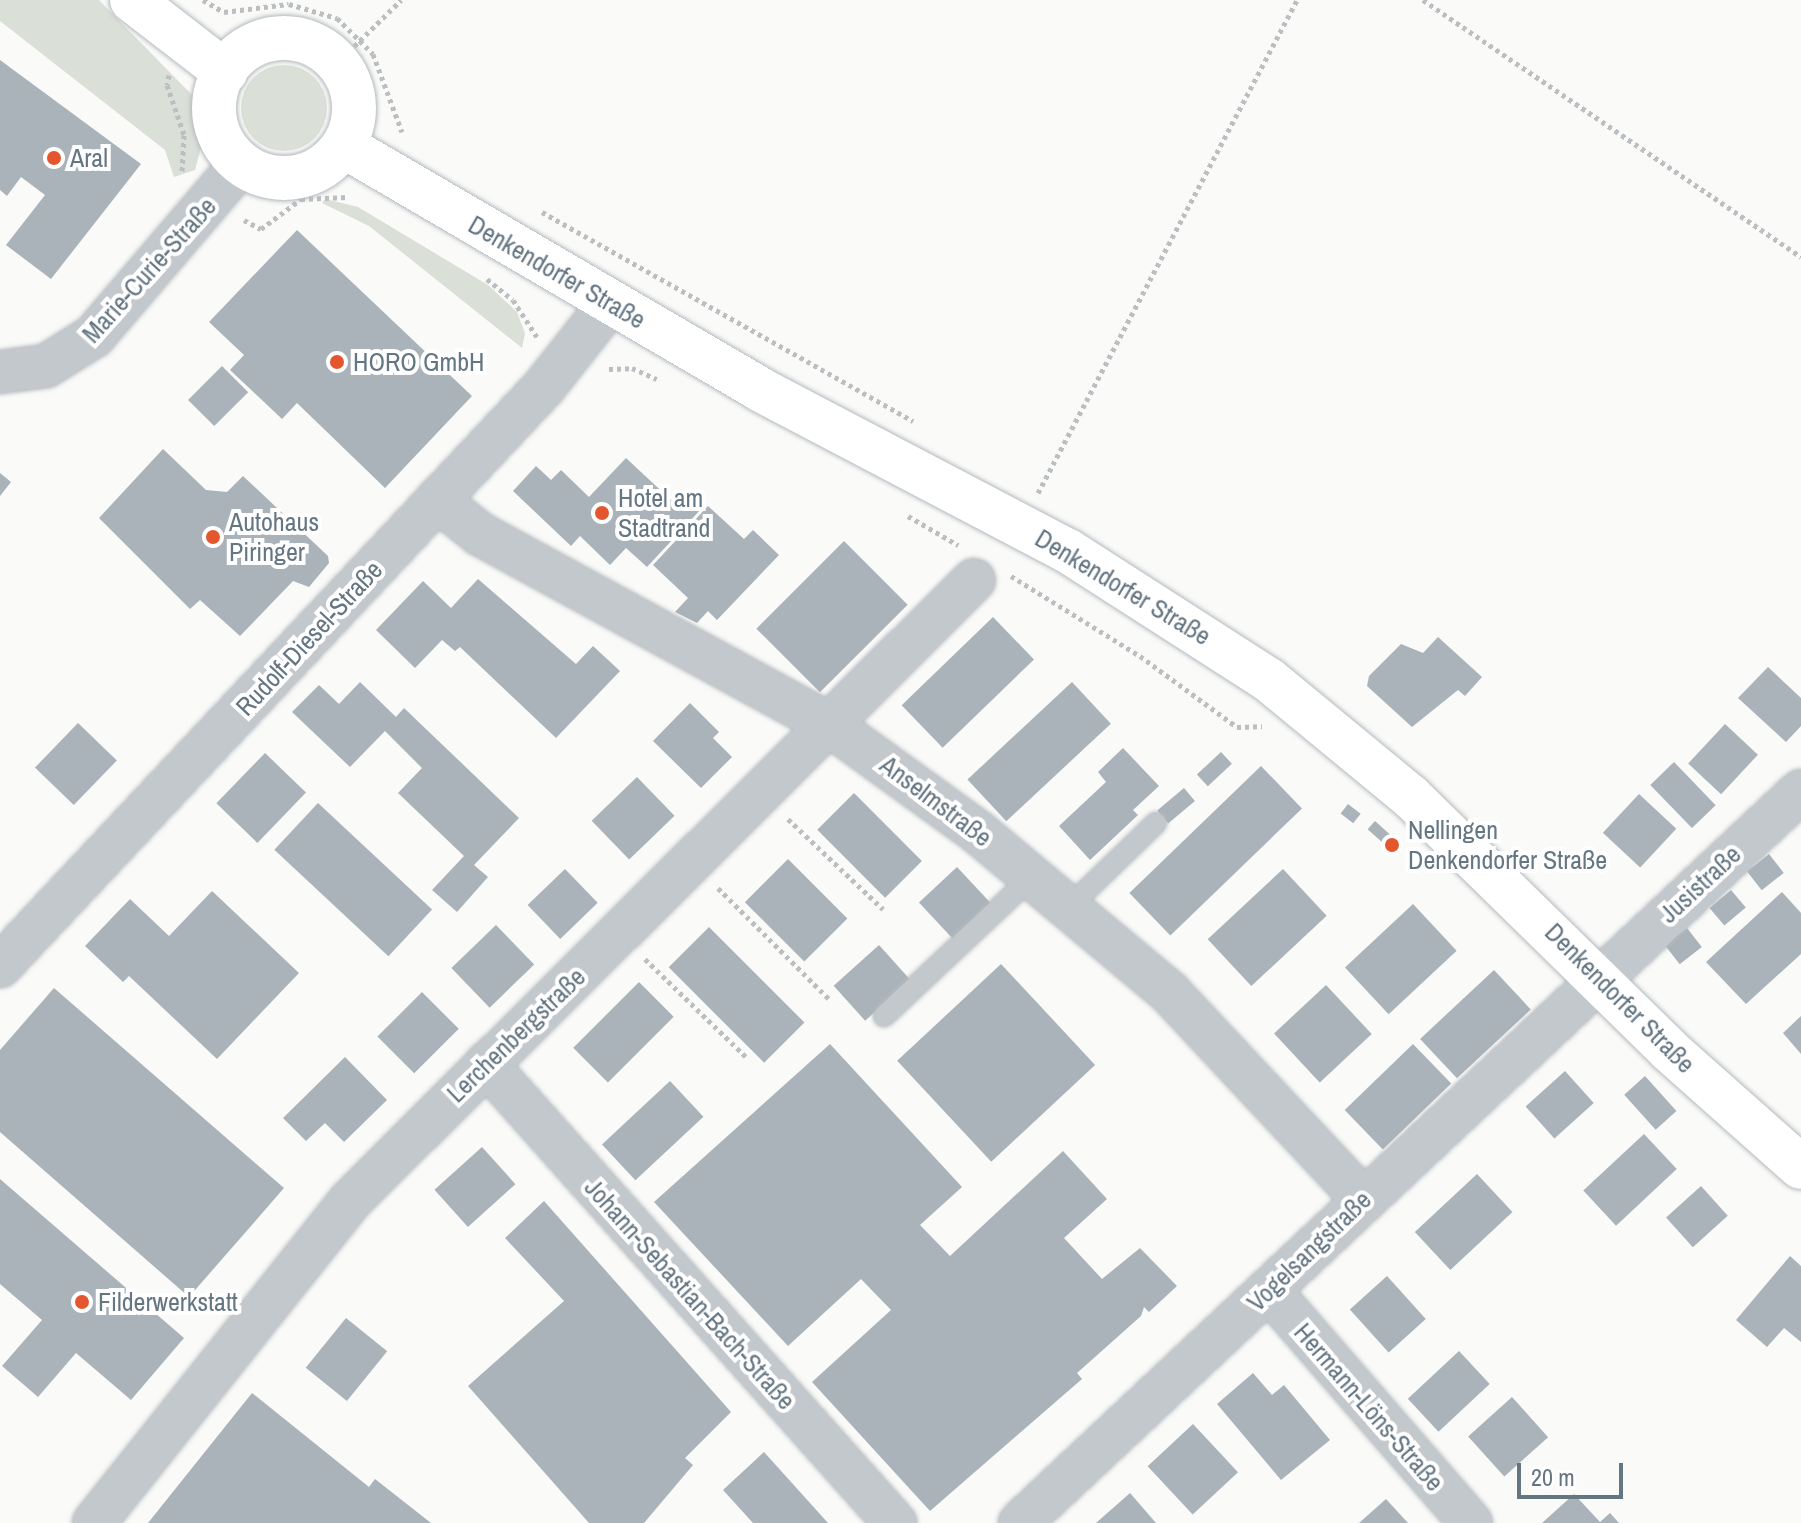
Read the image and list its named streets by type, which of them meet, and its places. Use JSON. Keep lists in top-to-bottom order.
{
  "streets": {
    "main road": ["Denkendorfer Straße"],
    "street": [
      "Marie-Curie-Straße",
      "Rudolf-Diesel-Straße",
      "Anselmstraße",
      "Jusistraße",
      "Lerchenbergstraße",
      "Vogelsangstraße",
      "Johann-Sebastian-Bach-Straße",
      "Hermann-Löns-Straße"
    ]
  },
  "crossings": [
    ["Marie-Curie-Straße", "Denkendorfer Straße"],
    ["Denkendorfer Straße", "Rudolf-Diesel-Straße"],
    ["Denkendorfer Straße", "Jusistraße"],
    ["Denkendorfer Straße", "Vogelsangstraße"],
    ["Rudolf-Diesel-Straße", "Anselmstraße"],
    ["Anselmstraße", "Lerchenbergstraße"],
    ["Anselmstraße", "Vogelsangstraße"],
    ["Jusistraße", "Vogelsangstraße"],
    ["Lerchenbergstraße", "Johann-Sebastian-Bach-Straße"],
    ["Vogelsangstraße", "Hermann-Löns-Straße"]
  ],
  "places": [
    "Aral",
    "HORO GmbH",
    "Hotel am Stadtrand",
    "Autohaus Piringer",
    "Nellingen Denkendorfer Straße",
    "Filderwerkstatt"
  ],
  "scale_bar": "20 m"
}
